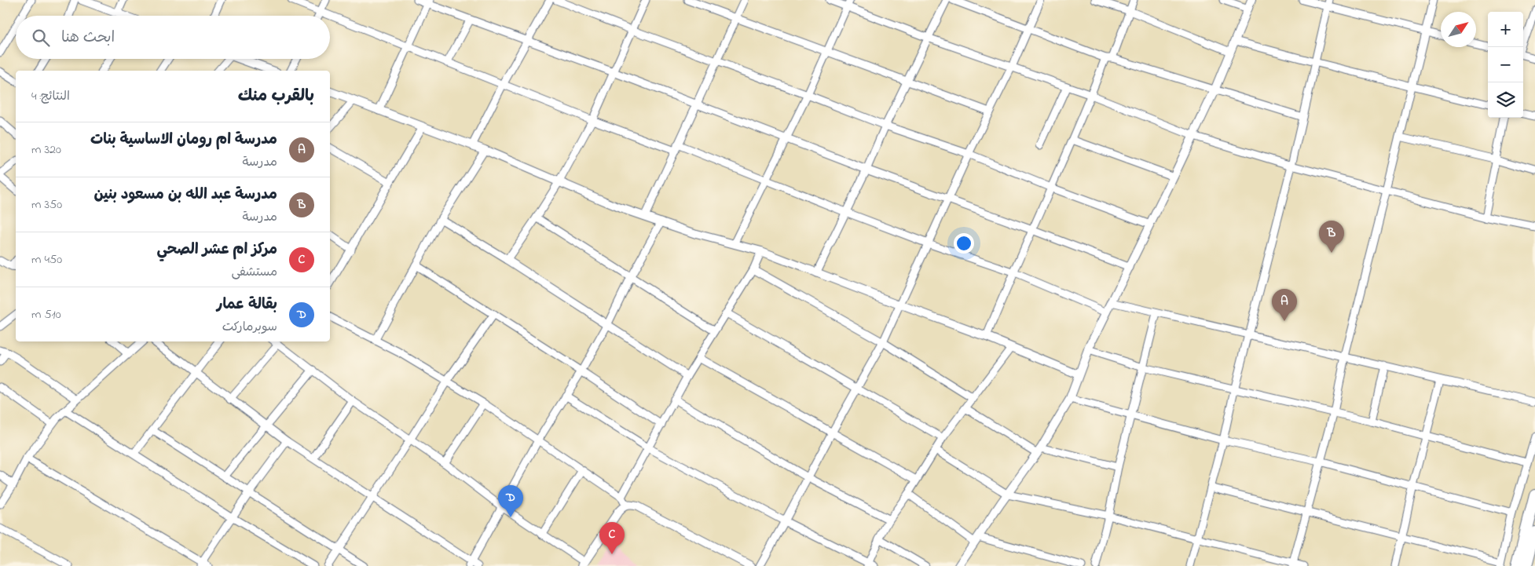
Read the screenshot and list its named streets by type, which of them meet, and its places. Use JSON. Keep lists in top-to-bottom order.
{
  "north": "top right",
  "page": {
    "map_buttons": ["+", "−"],
    "search": "ابحث هنا",
    "heading": ["بالقرب منك", "النتائج: 4"],
    "list": [
      {
        "mark": "A",
        "name": "مدرسة ام رومان الاساسية بنات",
        "note": "مدرسة",
        "value": "320 m"
      },
      {
        "mark": "B",
        "name": "مدرسة عبد الله بن مسعود بنين",
        "note": "مدرسة",
        "value": "350 m"
      },
      {
        "mark": "C",
        "name": "مركز ام عشر الصحي",
        "note": "مستشفى",
        "value": "450 m"
      },
      {
        "mark": "D",
        "name": "بقالة عمار",
        "note": "سوبرماركت",
        "value": "510 m"
      }
    ],
    "pins": [
      "B",
      "A",
      "D",
      "C"
    ]
  }
}
